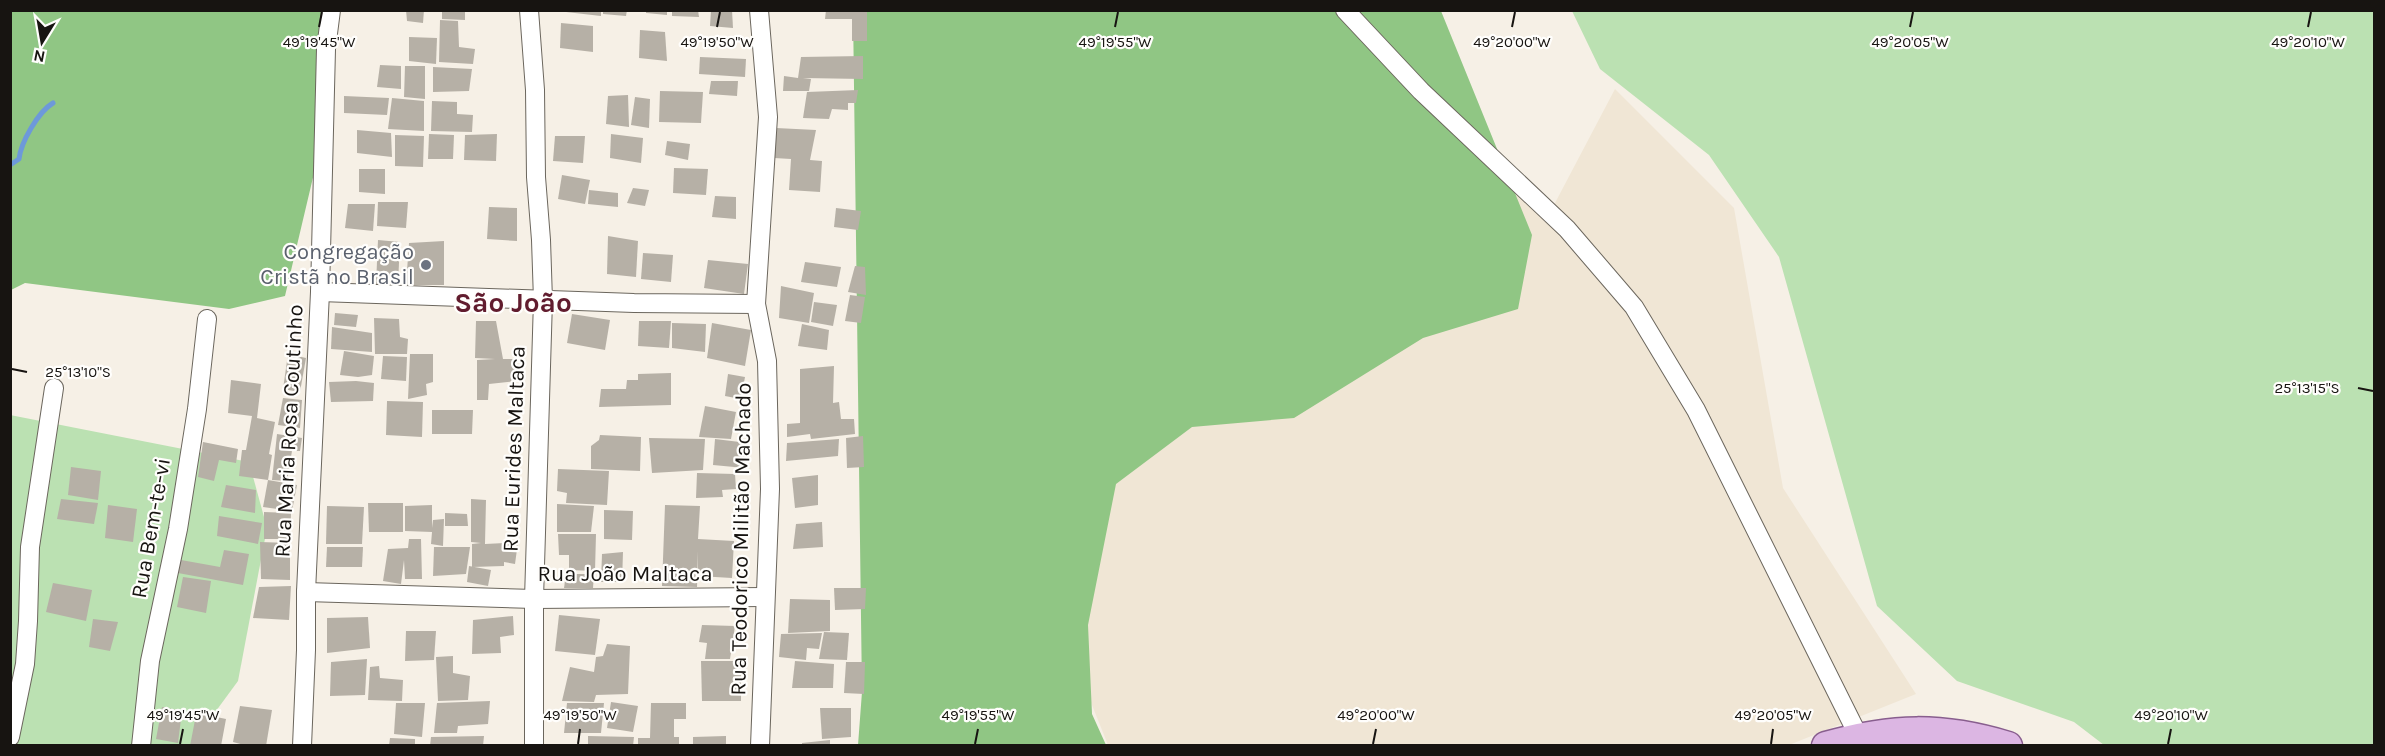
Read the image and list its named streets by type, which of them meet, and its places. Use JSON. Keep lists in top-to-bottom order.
{
  "streets": {
    "street": [
      "Rua Maria Rosa Coutinho",
      "Rua Eurides Maltaca",
      "Rua Bem-te-vi",
      "Rua Teodorico Militão Machado",
      "Rua João Maltaca"
    ]
  },
  "crossings": [
    ["Rua Maria Rosa Coutinho", "Rua João Maltaca"],
    ["Rua Eurides Maltaca", "Rua João Maltaca"],
    ["Rua Teodorico Militão Machado", "Rua João Maltaca"]
  ],
  "districts": ["São João"],
  "places": ["Congregação Cristã no Brasil"],
  "north": "bottom",
  "coordinates": [
    "49°19'45\"W",
    "49°19'50\"W",
    "49°19'55\"W",
    "49°20'00\"W",
    "49°20'05\"W",
    "49°20'10\"W",
    "25°13'10\"S",
    "25°13'15\"S"
  ]
}
